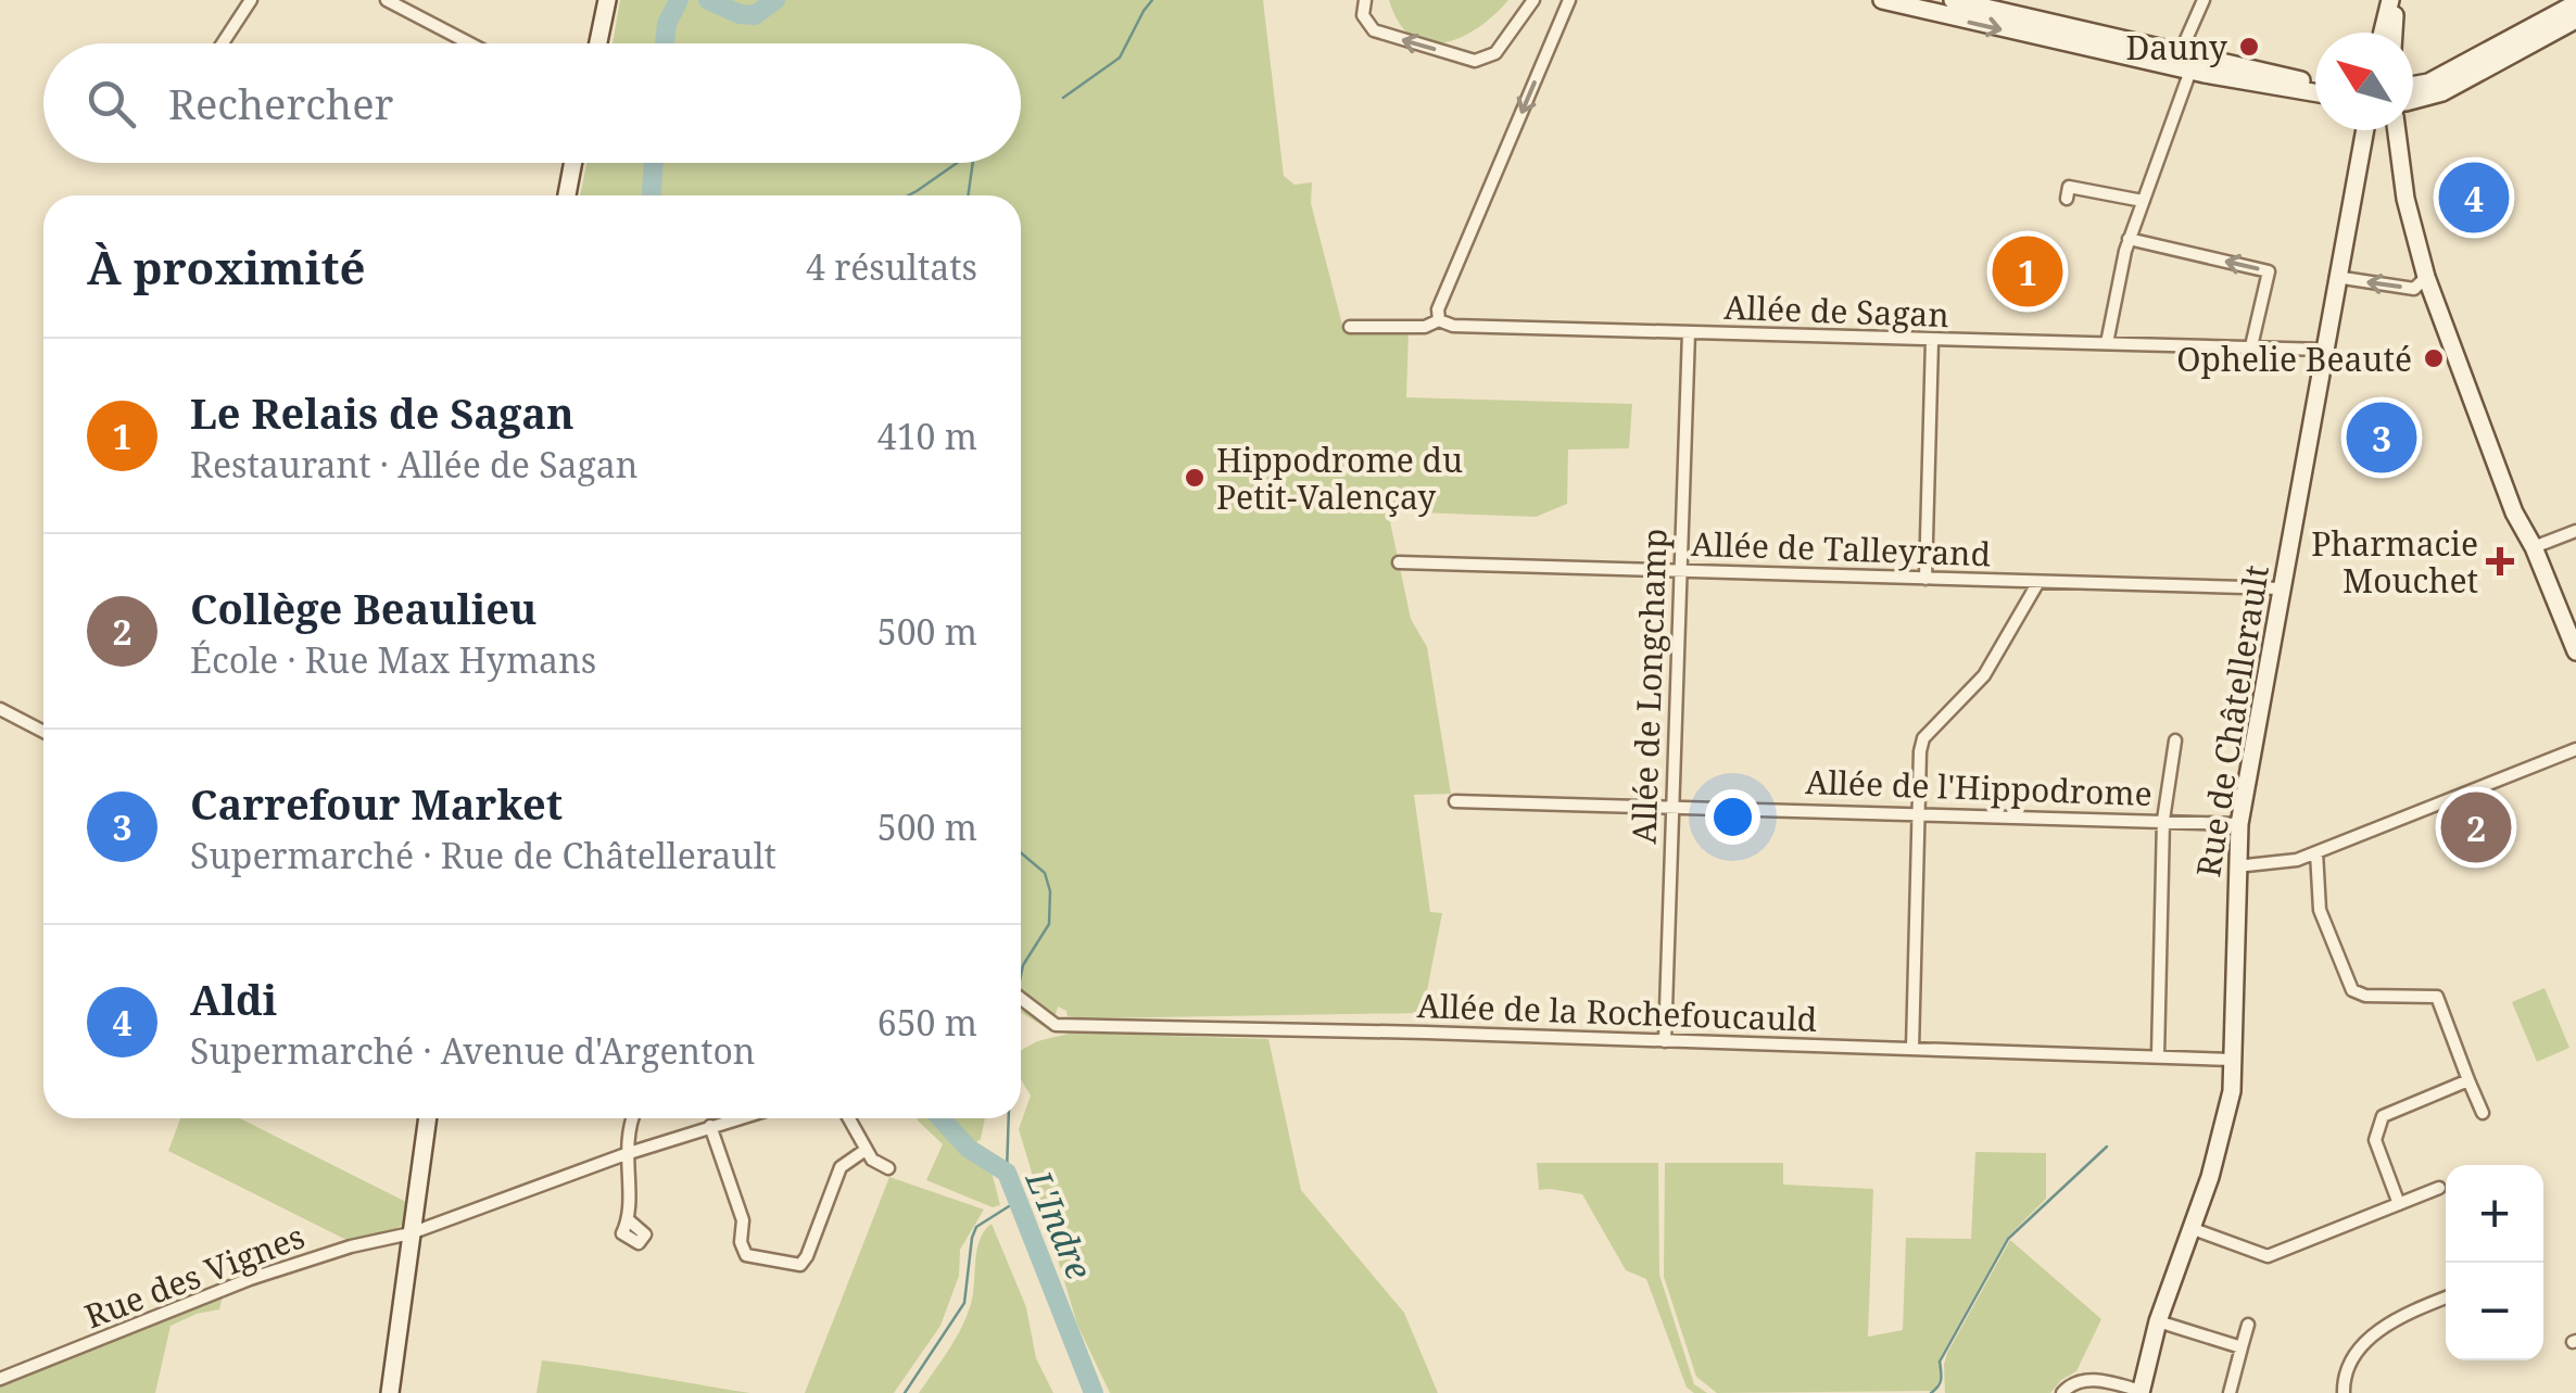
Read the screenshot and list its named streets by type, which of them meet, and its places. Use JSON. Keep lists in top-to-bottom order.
{
  "streets": {
    "main road": ["Rue de Châtellerault"],
    "street": [
      "Allée de Sagan",
      "Allée de Talleyrand",
      "Allée de Longchamp",
      "Allée de l'Hippodrome",
      "Allée de la Rochefoucauld",
      "Rue des Vignes"
    ]
  },
  "crossings": [
    ["Allée de Sagan", "Allée de Longchamp"],
    ["Allée de Sagan", "Rue de Châtellerault"],
    ["Allée de Talleyrand", "Allée de Longchamp"],
    ["Allée de Talleyrand", "Rue de Châtellerault"],
    ["Allée de Longchamp", "Allée de l'Hippodrome"],
    ["Allée de Longchamp", "Allée de la Rochefoucauld"],
    ["Rue de Châtellerault", "Allée de l'Hippodrome"],
    ["Rue de Châtellerault", "Allée de la Rochefoucauld"]
  ],
  "water": ["L'Indre"],
  "places": {
    "other": ["Dauny", "Ophelie Beauté", "Hippodrome du Petit-Valençay"],
    "health": ["Pharmacie Mouchet"]
  },
  "north": "top left",
  "page": {
    "search": "Rechercher",
    "pins": [
      "4",
      "1",
      "3",
      "2"
    ],
    "heading": ["À proximité", "4 résultats"],
    "list": [
      {
        "mark": "1",
        "name": "Le Relais de Sagan",
        "note": "Restaurant · Allée de Sagan",
        "value": "410 m"
      },
      {
        "mark": "2",
        "name": "Collège Beaulieu",
        "note": "École · Rue Max Hymans",
        "value": "500 m"
      },
      {
        "mark": "3",
        "name": "Carrefour Market",
        "note": "Supermarché · Rue de Châtellerault",
        "value": "500 m"
      },
      {
        "mark": "4",
        "name": "Aldi",
        "note": "Supermarché · Avenue d'Argenton",
        "value": "650 m"
      }
    ],
    "map_buttons": ["+", "−"]
  }
}
